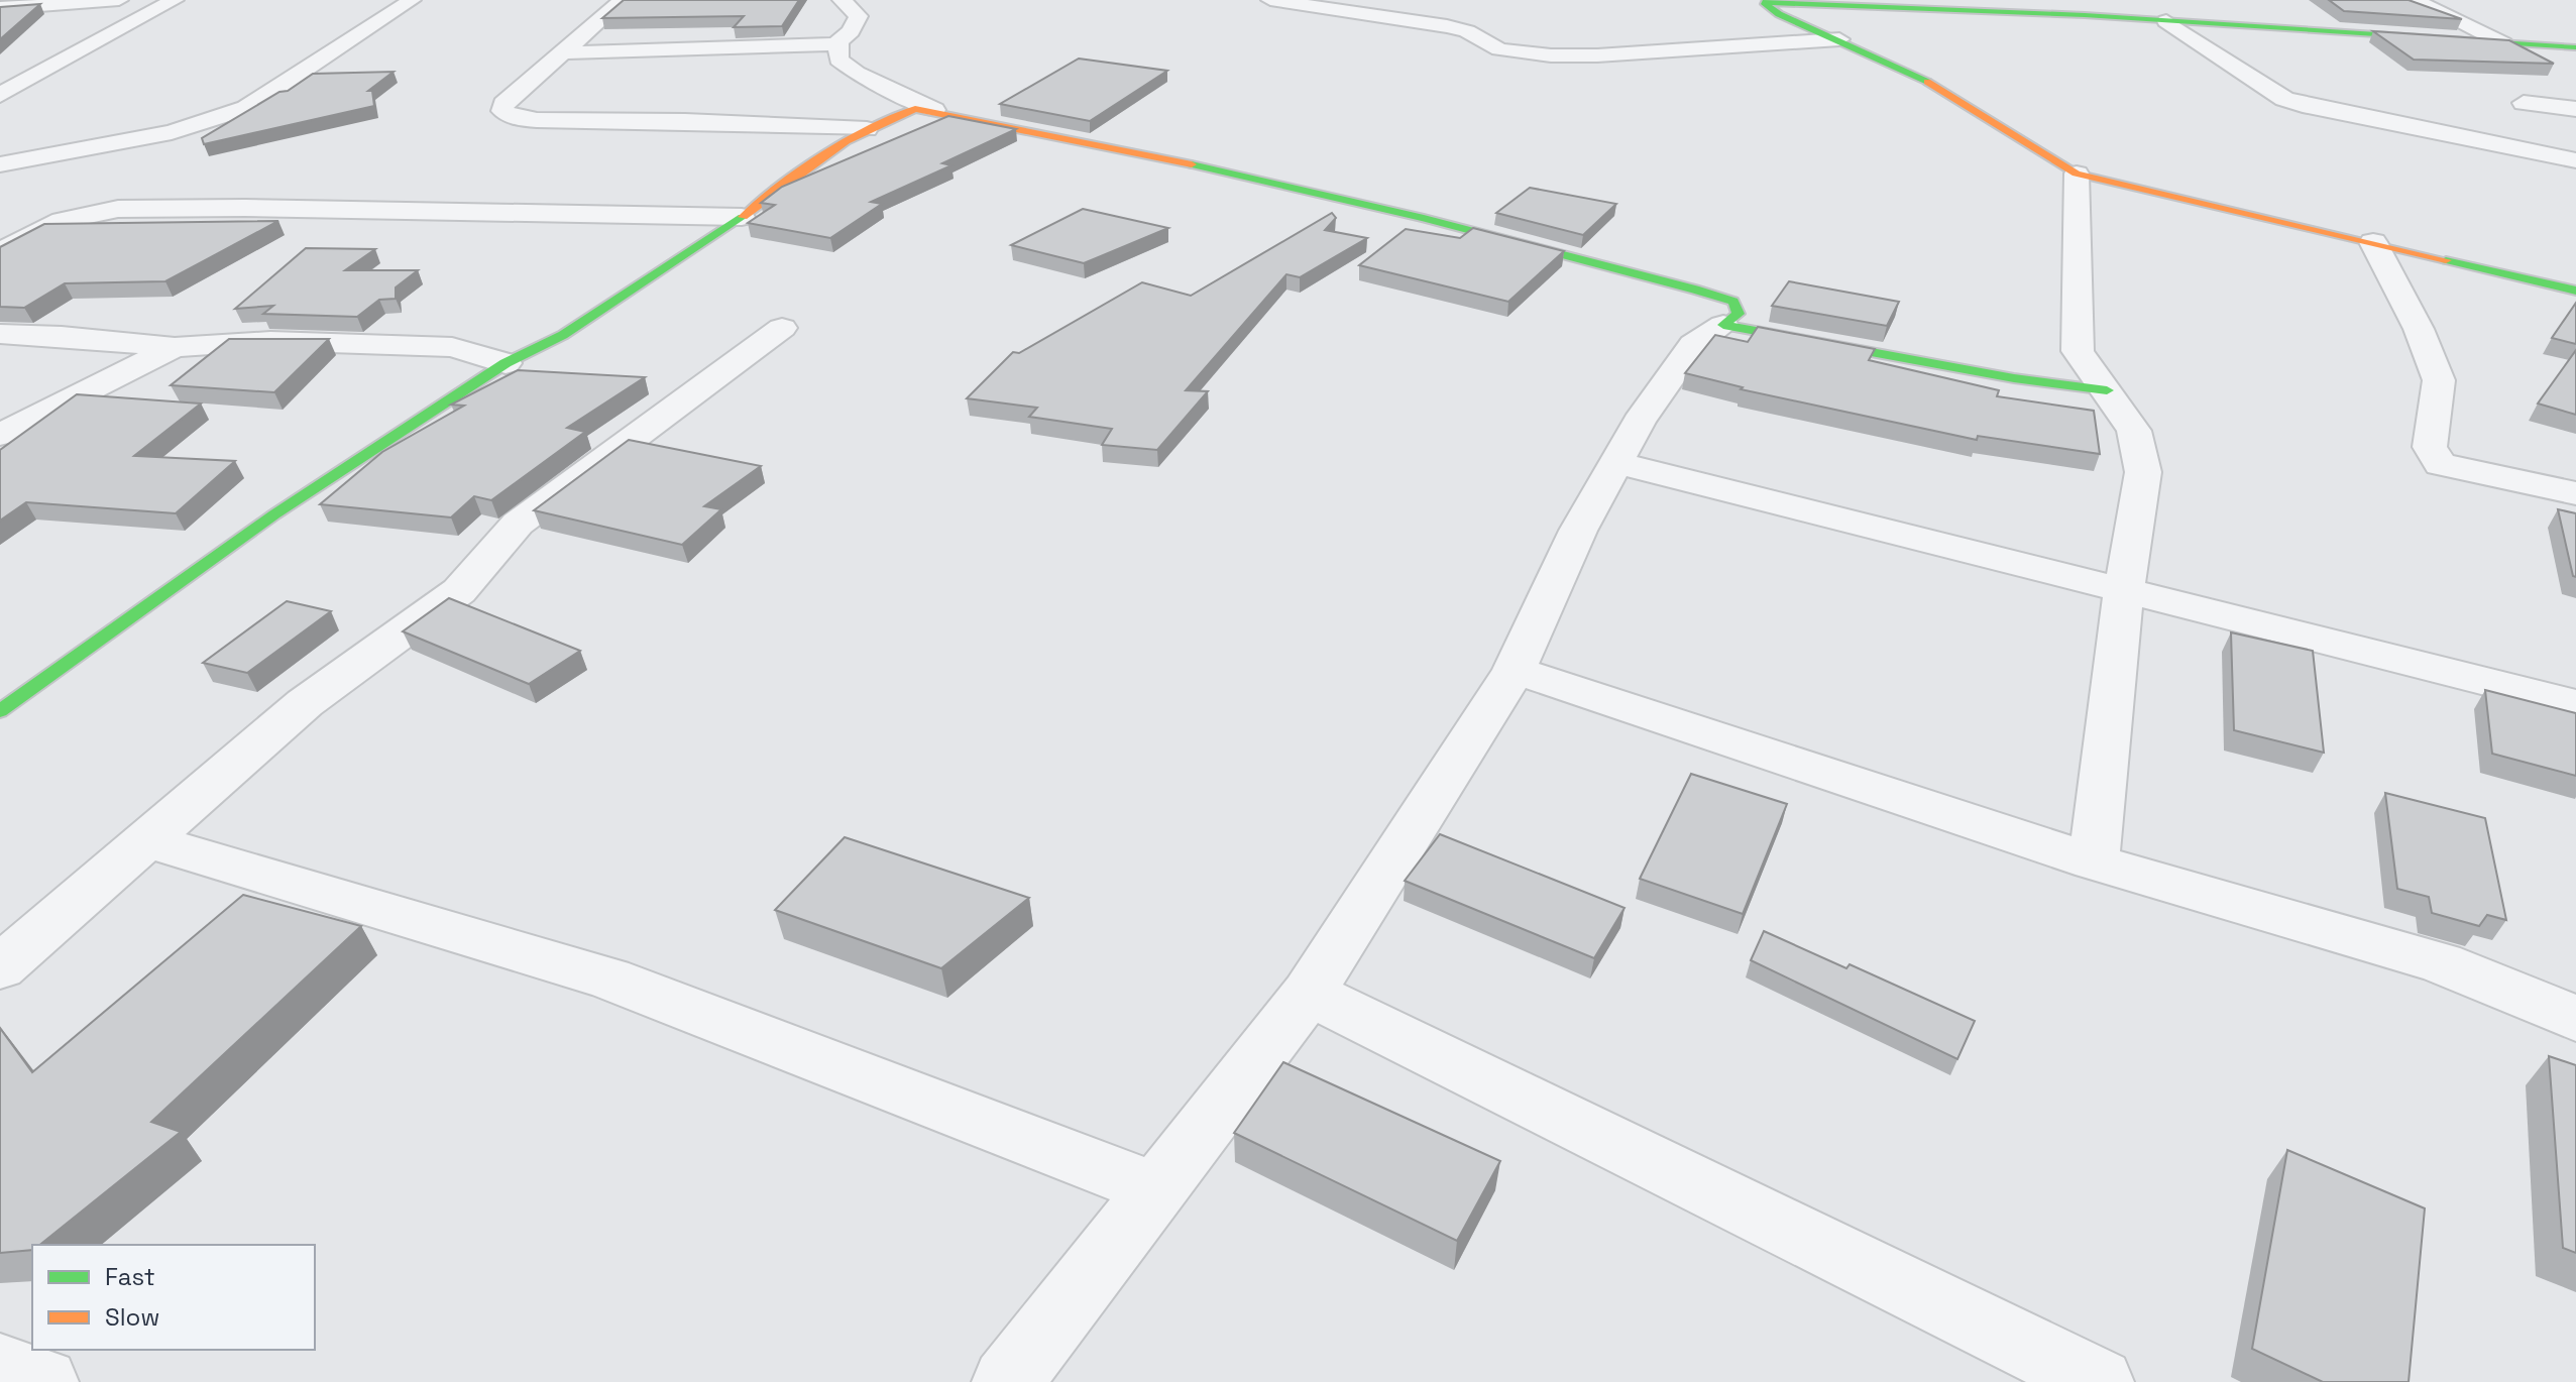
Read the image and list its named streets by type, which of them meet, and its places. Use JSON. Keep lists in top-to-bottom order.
{
  "legend": ["Fast", "Slow"]
}
